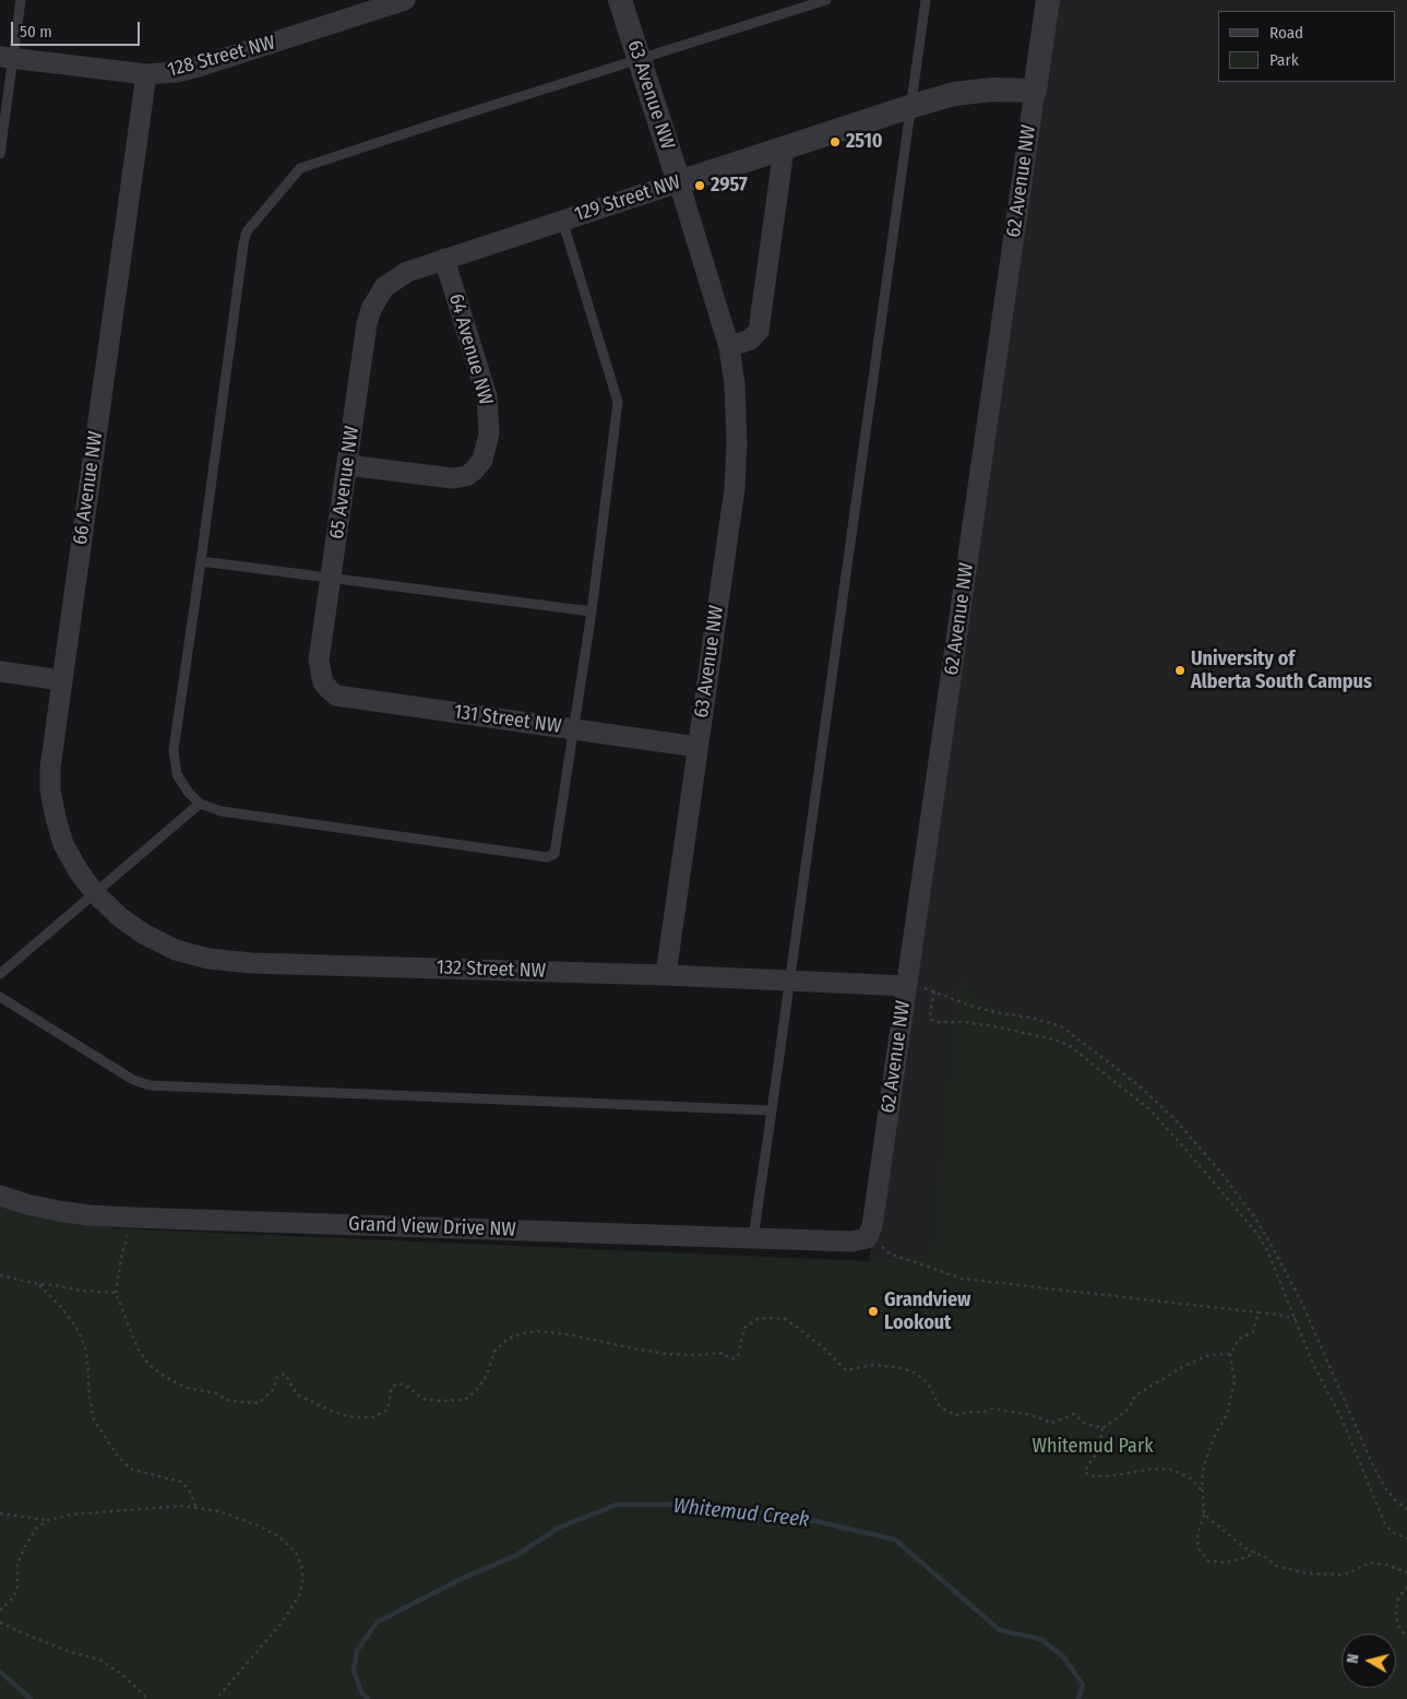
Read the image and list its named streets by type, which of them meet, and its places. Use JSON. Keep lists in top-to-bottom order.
{
  "streets": {
    "street": [
      "128 Street NW",
      "63 Avenue NW",
      "62 Avenue NW",
      "129 Street NW",
      "64 Avenue NW",
      "65 Avenue NW",
      "66 Avenue NW",
      "131 Street NW",
      "132 Street NW",
      "Grand View Drive NW"
    ]
  },
  "crossings": [
    ["128 Street NW", "66 Avenue NW"],
    ["63 Avenue NW", "129 Street NW"],
    ["63 Avenue NW", "131 Street NW"],
    ["63 Avenue NW", "132 Street NW"],
    ["62 Avenue NW", "129 Street NW"],
    ["62 Avenue NW", "132 Street NW"],
    ["62 Avenue NW", "Grand View Drive NW"],
    ["129 Street NW", "64 Avenue NW"],
    ["129 Street NW", "65 Avenue NW"],
    ["64 Avenue NW", "65 Avenue NW"],
    ["65 Avenue NW", "131 Street NW"],
    ["66 Avenue NW", "132 Street NW"]
  ],
  "water": ["Whitemud Creek"],
  "parks": ["Whitemud Park"],
  "places": [
    "2510",
    "2957",
    "University of Alberta South Campus",
    "Grandview Lookout"
  ],
  "legend": ["Road", "Park"],
  "scale_bar": "50 m",
  "north": "left"
}
